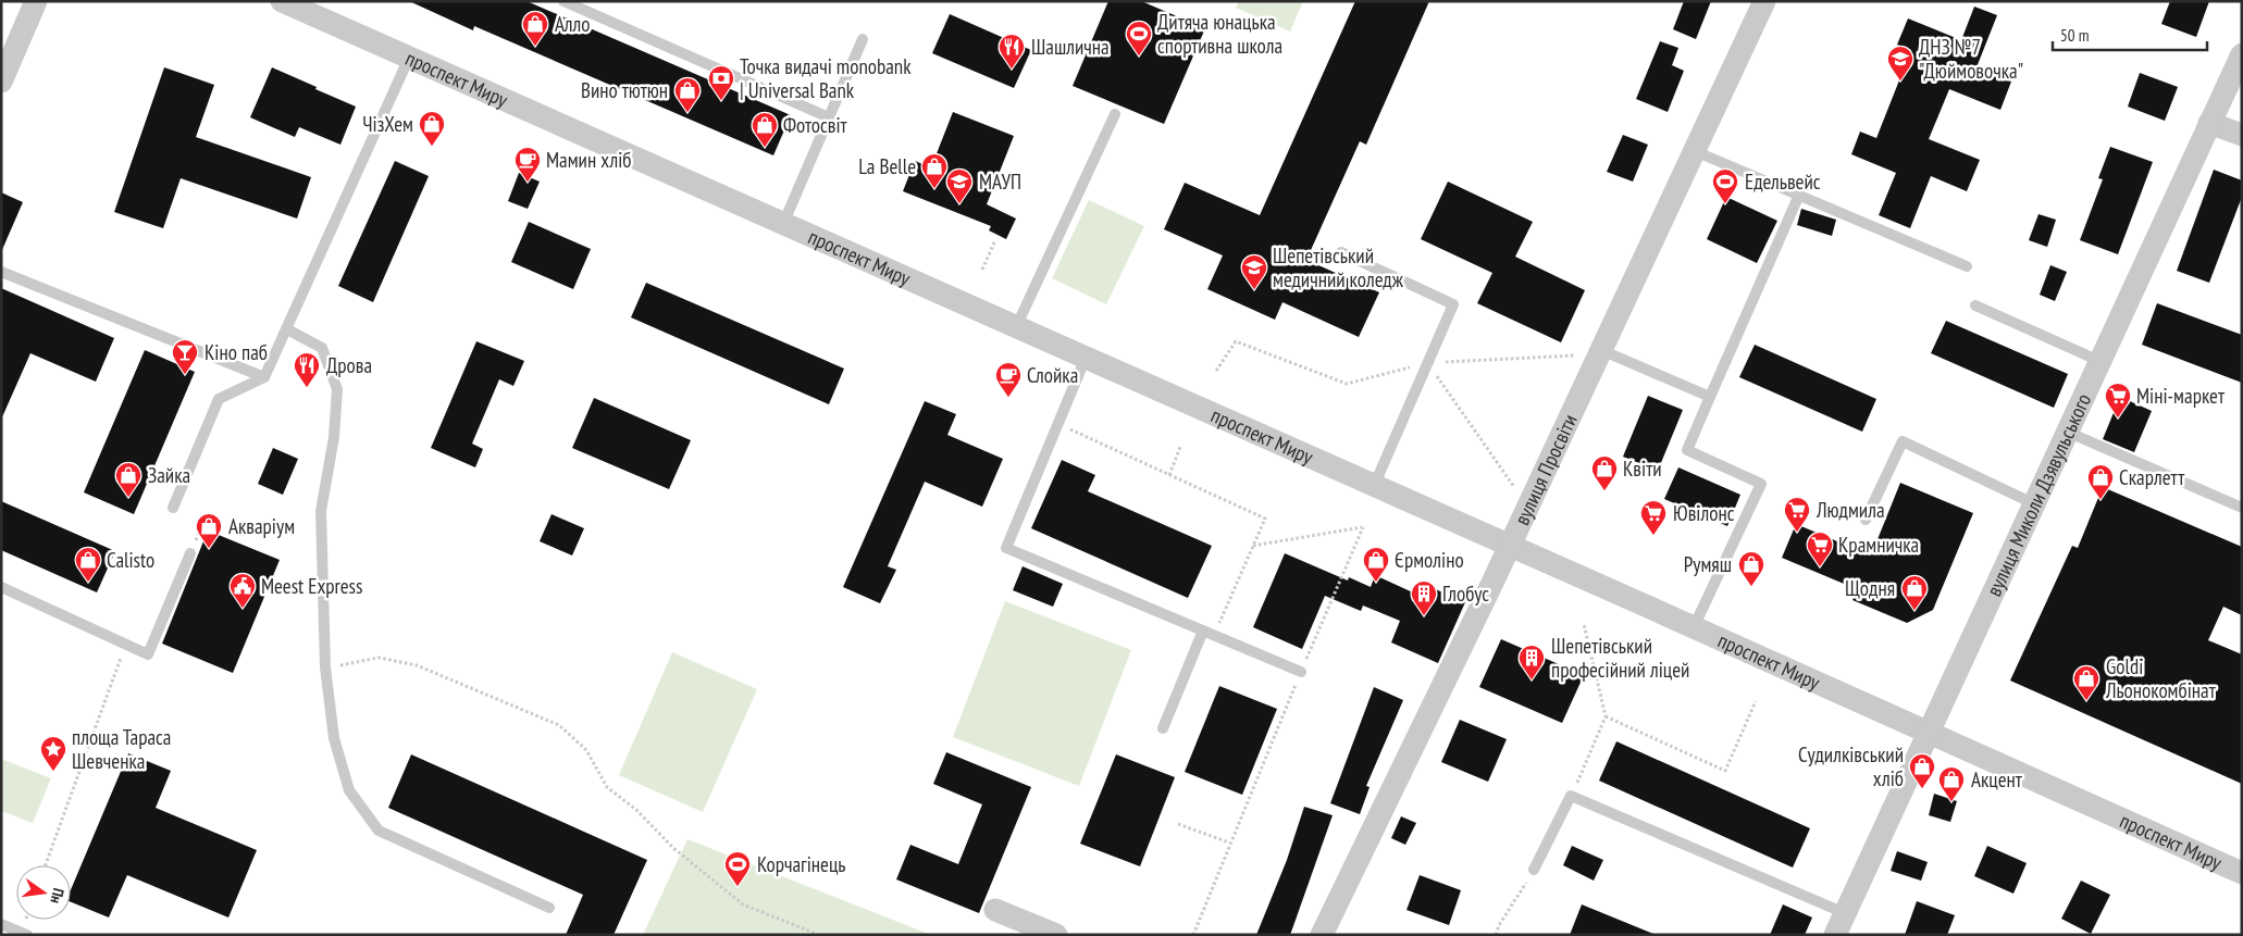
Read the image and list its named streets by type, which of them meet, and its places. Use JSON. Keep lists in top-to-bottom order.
{
  "streets": {
    "street": ["проспект Миру", "вулиця Просвіти", "вулиця Миколи Дзявульського"]
  },
  "crossings": [
    ["проспект Миру", "вулиця Просвіти"],
    ["проспект Миру", "вулиця Миколи Дзявульського"]
  ],
  "places": {
    "shop": [
      "Алло",
      "Вино тютюн",
      "ЧізХем",
      "Фотосвіт",
      "La Belle",
      "Квіти",
      "Зайка",
      "Скарлетт",
      "Акваріум",
      "Calisto",
      "Єрмоліно",
      "Румяш",
      "Щодня",
      "Goldi Льонокомбінат",
      "Судилківський хліб",
      "Акцент"
    ],
    "sports": ["Дитяча юнацька спортивна школа", "Едельвейс", "Корчагінець"],
    "restaurant": ["Шашлична", "Дрова"],
    "school or university": ["ДНЗ №7 \"Дюймовочка\"", "МАУП", "Шепетівський медичний коледж"],
    "bank": ["Точка видачі monobank | Universal Bank"],
    "cafe": ["Мамин хліб", "Слойка"],
    "bar": ["Кіно паб"],
    "supermarket": [
      "Міні-маркет",
      "Людмила",
      "Ювілонс",
      "Крамничка"
    ],
    "public building": ["Meest Express"],
    "building": ["Глобус", "Шепетівський професійний ліцей"],
    "place": ["площа Тараса Шевченка"]
  },
  "scale_bar": "50 m",
  "north": "right"
}
